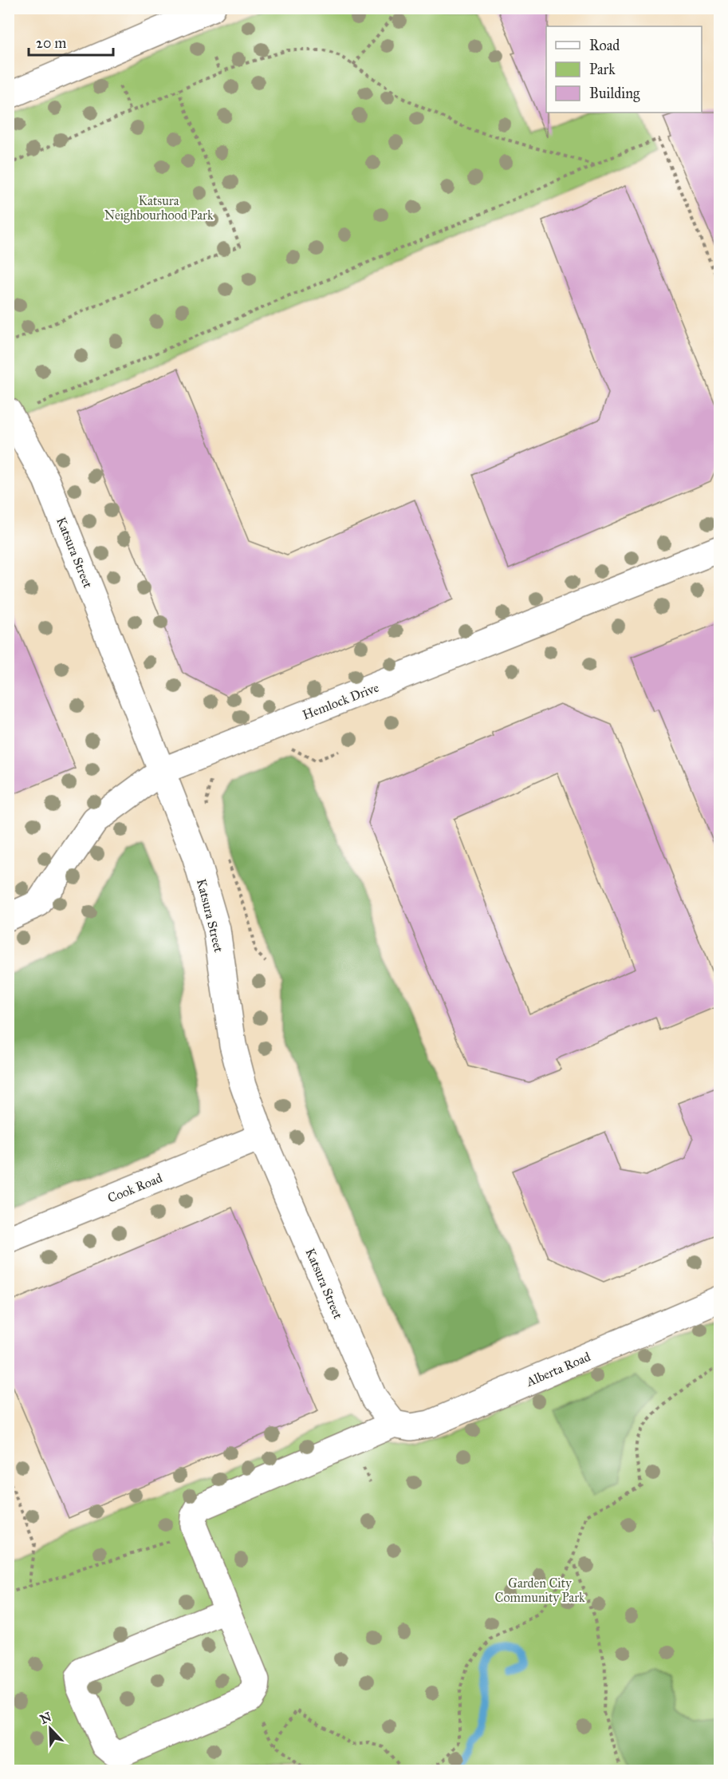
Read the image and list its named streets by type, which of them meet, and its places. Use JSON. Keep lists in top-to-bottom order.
{
  "streets": {
    "street": [
      "Katsura Street",
      "Hemlock Drive",
      "Cook Road",
      "Alberta Road"
    ]
  },
  "crossings": [
    ["Katsura Street", "Hemlock Drive"],
    ["Katsura Street", "Cook Road"],
    ["Katsura Street", "Alberta Road"]
  ],
  "parks": ["Katsura Neighbourhood Park", "Garden City Community Park"],
  "legend": ["Road", "Park", "Building"],
  "scale_bar": "20 m",
  "north": "top left"
}
